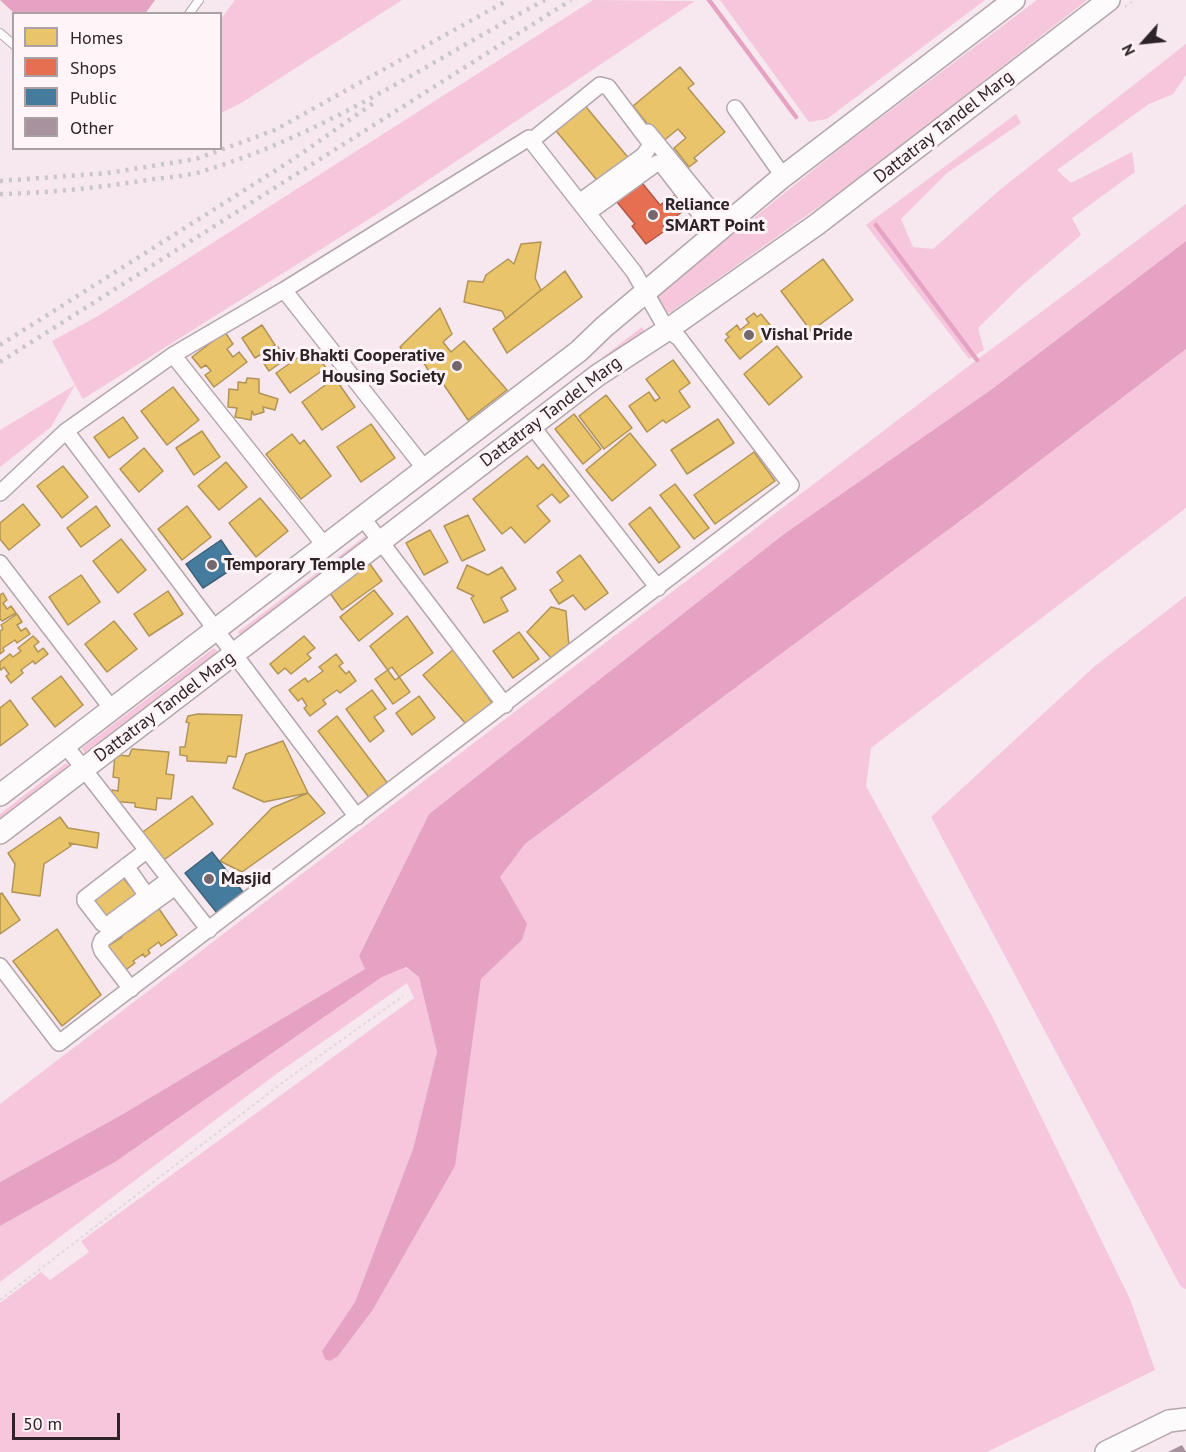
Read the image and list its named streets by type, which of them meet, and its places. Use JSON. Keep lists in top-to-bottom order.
{
  "streets": {
    "main road": ["Dattatray Tandel Marg"]
  },
  "places": [
    "Reliance SMART Point",
    "Vishal Pride",
    "Shiv Bhakti Cooperative Housing Society",
    "Temporary Temple",
    "Masjid"
  ],
  "legend": [
    "Homes",
    "Shops",
    "Public",
    "Other"
  ],
  "scale_bar": "50 m",
  "north": "bottom left"
}
